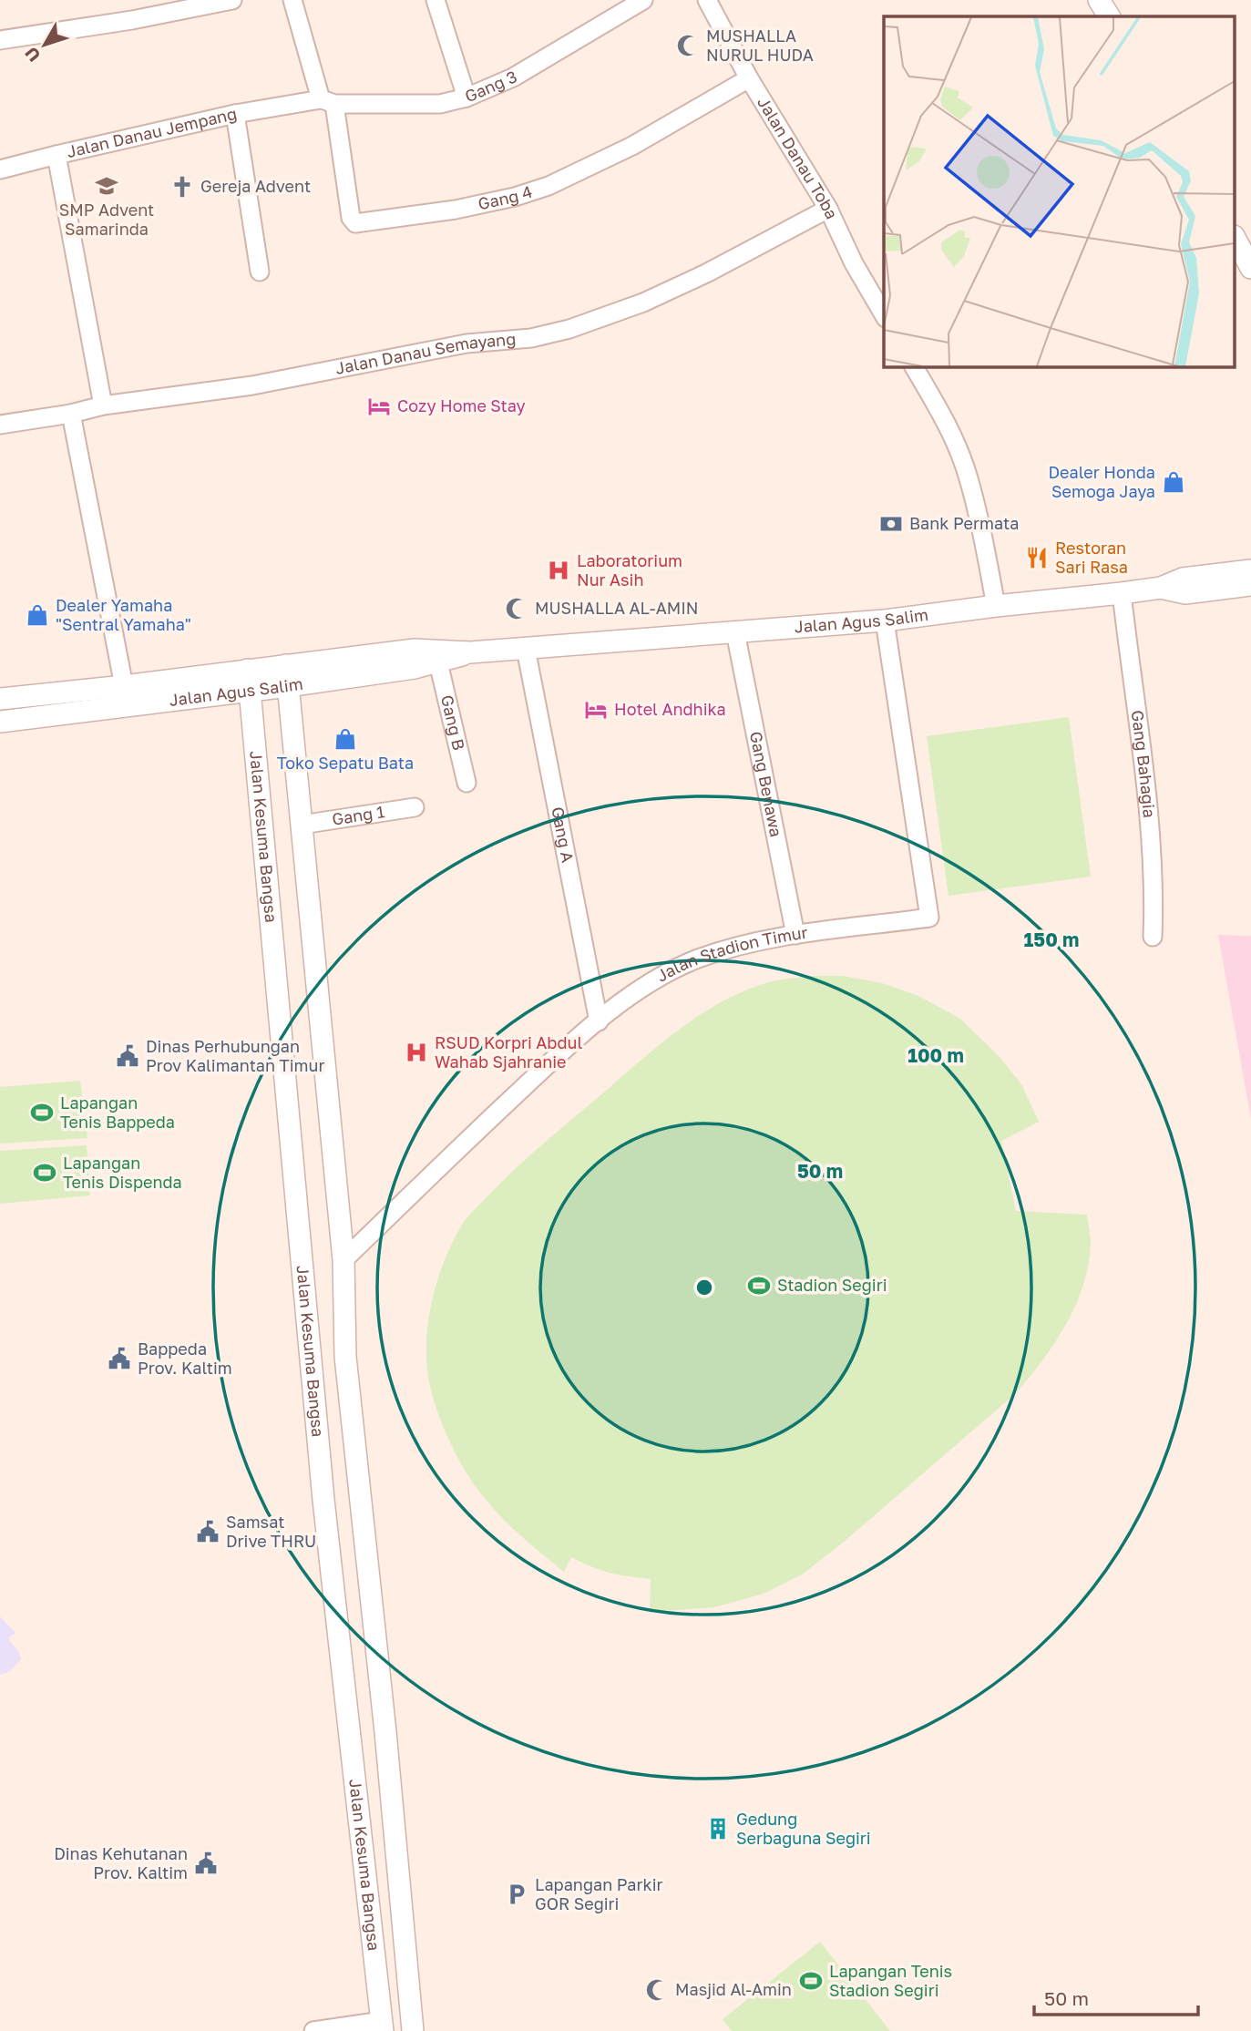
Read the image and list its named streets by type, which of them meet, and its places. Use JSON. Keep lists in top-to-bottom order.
{
  "streets": {
    "street": [
      "Gang 3",
      "Jalan Danau Jempang",
      "Jalan Danau Toba",
      "Gang 4",
      "Jalan Danau Semayang",
      "Jalan Agus Salim",
      "Gang B",
      "Gang Bahagia",
      "Gang Benawa",
      "Gang 1",
      "Gang A",
      "Jalan Kesuma Bangsa",
      "Jalan Stadion Timur"
    ]
  },
  "crossings": [
    ["Gang 3", "Jalan Danau Jempang"],
    ["Gang 3", "Gang 4"],
    ["Jalan Danau Jempang", "Gang 4"],
    ["Jalan Danau Jempang", "Jalan Danau Semayang"],
    ["Jalan Danau Toba", "Gang 4"],
    ["Jalan Danau Toba", "Jalan Danau Semayang"],
    ["Jalan Agus Salim", "Gang B"],
    ["Jalan Agus Salim", "Gang Bahagia"],
    ["Jalan Agus Salim", "Gang Benawa"],
    ["Jalan Agus Salim", "Gang A"],
    ["Jalan Agus Salim", "Jalan Kesuma Bangsa"],
    ["Jalan Agus Salim", "Jalan Stadion Timur"],
    ["Gang Benawa", "Jalan Stadion Timur"],
    ["Gang 1", "Jalan Kesuma Bangsa"],
    ["Gang A", "Jalan Stadion Timur"],
    ["Jalan Kesuma Bangsa", "Jalan Stadion Timur"]
  ],
  "places": {
    "mosque": ["MUSHALLA NURUL HUDA", "MUSHALLA AL-AMIN", "Masjid Al-Amin"],
    "school or university": ["SMP Advent Samarinda"],
    "church": ["Gereja Advent"],
    "hotel": ["Cozy Home Stay", "Hotel Andhika"],
    "shop": ["Dealer Honda Semoga Jaya", "Dealer Yamaha \"Sentral Yamaha\"", "Toko Sepatu Bata"],
    "bank": ["Bank Permata"],
    "restaurant": ["Restoran Sari Rasa"],
    "hospital": ["Laboratorium Nur Asih", "RSUD Korpri Abdul Wahab Sjahranie"],
    "public building": [
      "Dinas Perhubungan Prov Kalimantan Timur",
      "Bappeda Prov. Kaltim",
      "Samsat Drive THRU",
      "Dinas Kehutanan Prov. Kaltim"
    ],
    "sports": [
      "Lapangan Tenis Bappeda",
      "Lapangan Tenis Dispenda",
      "Stadion Segiri",
      "Lapangan Tenis Stadion Segiri"
    ],
    "building": ["Gedung Serbaguna Segiri"],
    "parking": ["Lapangan Parkir GOR Segiri"]
  },
  "scale_bar": "50 m",
  "north": "bottom left",
  "rings": ["150 m", "100 m", "50 m"]
}
